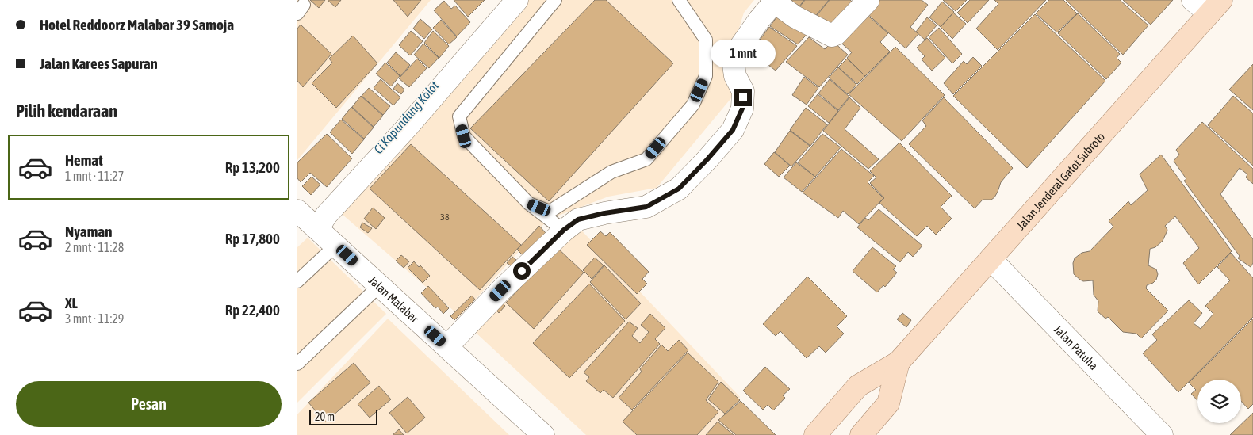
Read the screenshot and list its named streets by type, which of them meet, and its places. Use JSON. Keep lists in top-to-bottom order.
{
  "streets": {
    "main road": ["Jalan Jenderal Gatot Subroto"],
    "street": ["Jalan Malabar", "Jalan Patuha"]
  },
  "crossings": [
    ["Jalan Jenderal Gatot Subroto", "Jalan Patuha"]
  ],
  "water": ["Ci Kapundung Kolot"],
  "house_numbers": ["38"],
  "scale_bar": "20 m",
  "page": {
    "banner": ["Hotel Reddoorz Malabar 39 Samoja", "Jalan Karees Sapuran"],
    "bubble": "1 mnt",
    "heading": "Pilih kendaraan",
    "list": [
      {
        "name": "Hemat",
        "note": "1 mnt · 11:27",
        "value": "Rp 13,200"
      },
      {
        "name": "Nyaman",
        "note": "2 mnt · 11:28",
        "value": "Rp 17,800"
      },
      {
        "name": "XL",
        "note": "3 mnt · 11:29",
        "value": "Rp 22,400"
      }
    ],
    "buttons": "Pesan",
    "scale": "20 m"
  }
}
